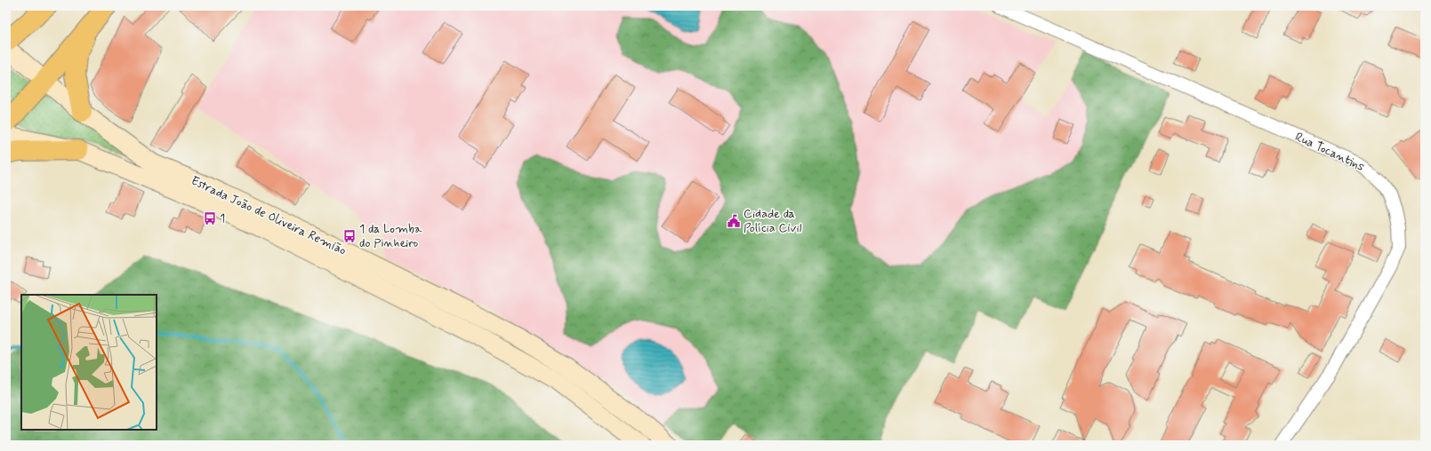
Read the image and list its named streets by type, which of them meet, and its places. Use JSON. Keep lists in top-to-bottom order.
{
  "streets": {
    "main road": ["Estrada João de Oliveira Remião"],
    "street": ["Rua Tocantins"]
  },
  "places": {
    "bus stop": ["1", "1 da Lomba do Pinheiro"],
    "public building": ["Cidade da Polícia Civil"]
  }
}
